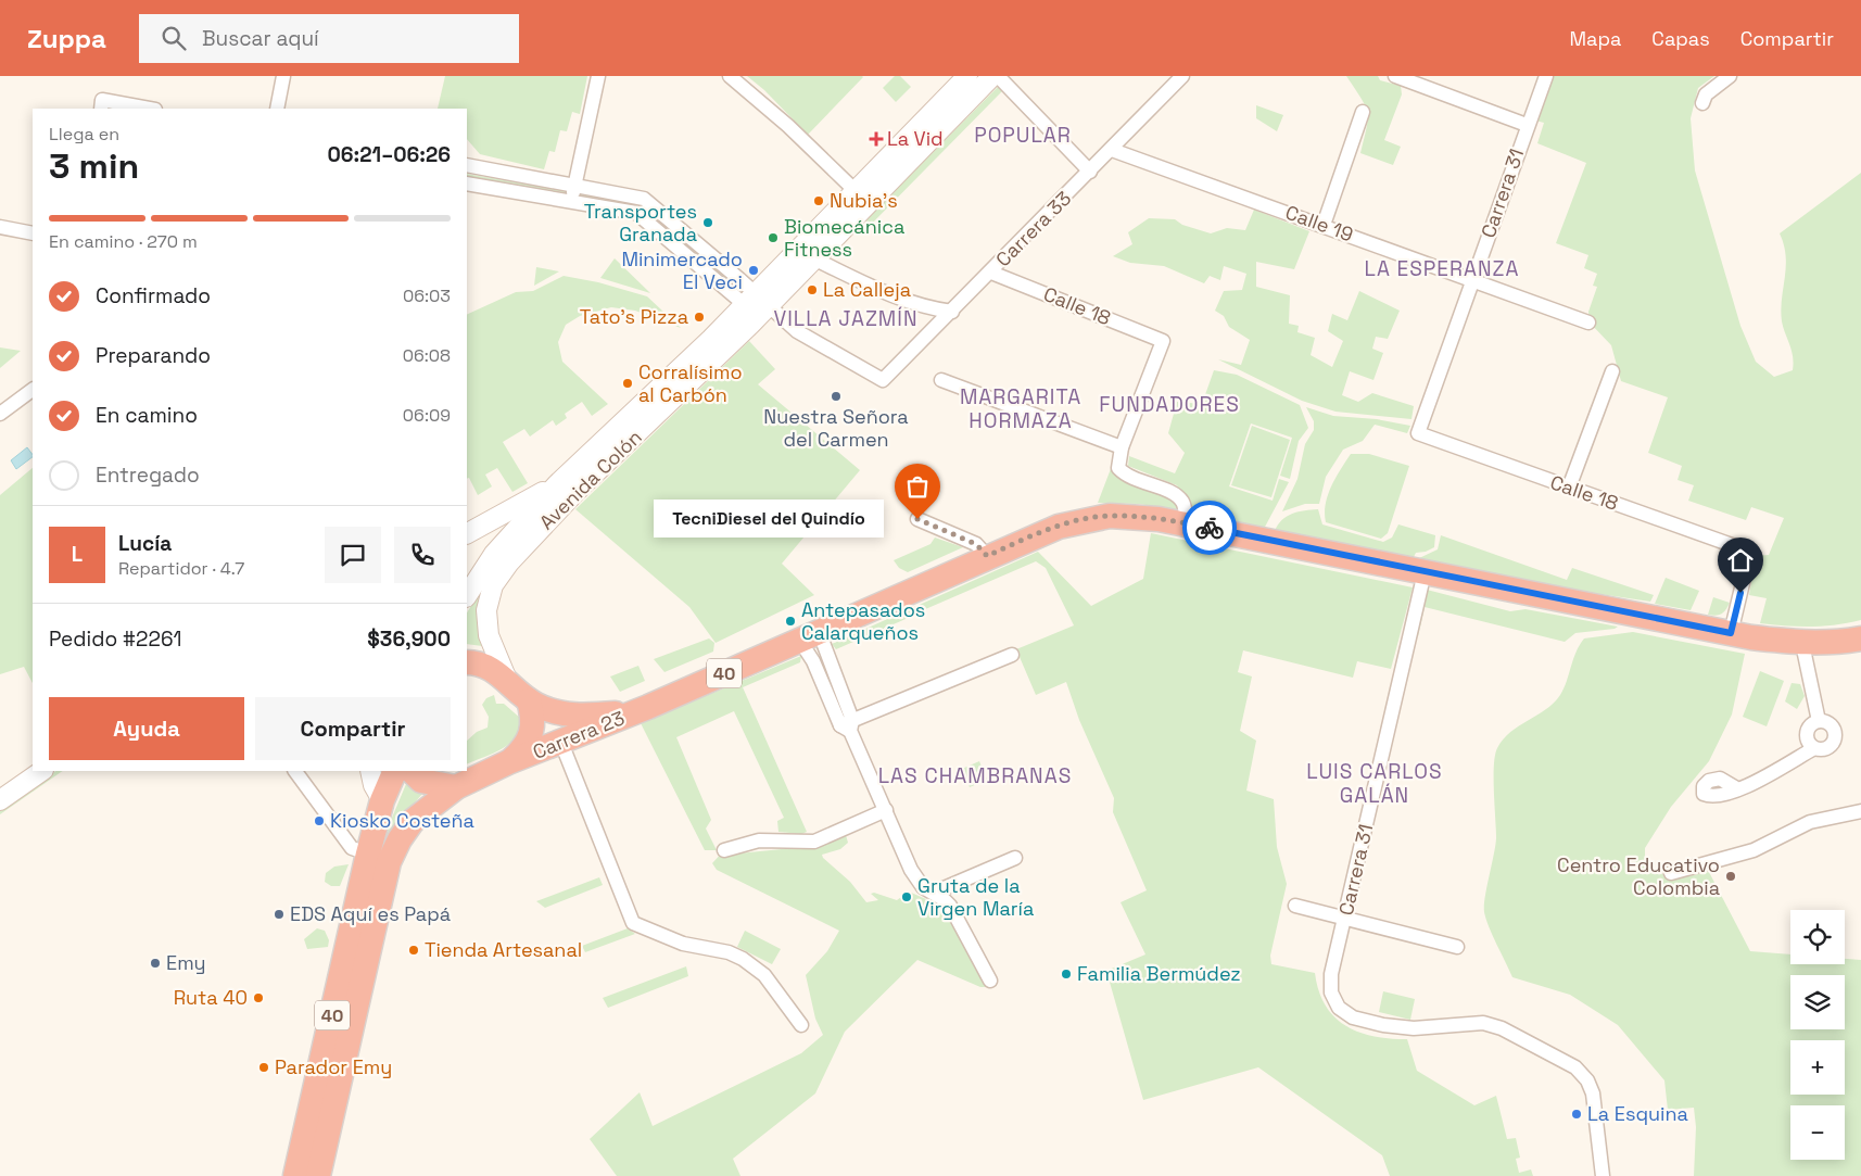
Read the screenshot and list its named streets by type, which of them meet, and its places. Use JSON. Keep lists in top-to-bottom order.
{
  "streets": {
    "highway": ["40", "Carrera 23"],
    "main road": ["Avenida Colón"],
    "street": [
      "Carrera 31",
      "Calle 19",
      "Carrera 33",
      "Calle 18"
    ]
  },
  "crossings": [
    ["Carrera 31", "Calle 19"],
    ["Carrera 31", "Calle 18"],
    ["Carrera 31", "Carrera 23"],
    ["Calle 19", "Carrera 33"],
    ["Carrera 33", "Calle 18"],
    ["Carrera 33", "Avenida Colón"],
    ["Calle 18", "Carrera 23"],
    ["Avenida Colón", "40"],
    ["40", "Carrera 23"]
  ],
  "districts": [
    "POPULAR",
    "LA ESPERANZA",
    "VILLA JAZMÍN",
    "MARGARITA HORMAZA",
    "FUNDADORES",
    "LUIS CARLOS GALÁN",
    "LAS CHAMBRANAS"
  ],
  "places": {
    "health": ["La Vid"],
    "other": [
      "Nubia's",
      "Transportes Granada",
      "Biomecánica Fitness",
      "Minimercado El Veci",
      "La Calleja",
      "Tato's Pizza",
      "Corralísimo al Carbón",
      "Nuestra Señora del Carmen",
      "TecniDiesel del Quindío",
      "Antepasados Calarqueños",
      "Kiosko Costeña",
      "Centro Educativo Colombia",
      "Gruta de la Virgen María",
      "EDS Aquí es Papá",
      "Tienda Artesanal",
      "Emy",
      "Familia Bermúdez",
      "Ruta 40",
      "Parador Emy",
      "La Esquina"
    ]
  },
  "page": {
    "header": "Zuppa",
    "search": "Buscar aquí",
    "nav": ["Mapa", "Capas", "Compartir"],
    "heading": ["3 min", "Llega en", "06:21–06:26"],
    "panel": [
      "Lucía",
      "Repartidor · 4.7",
      "Pedido #2261",
      "$36,900"
    ],
    "bar": "En camino · 270 m",
    "list": [
      ["Confirmado", "06:03"],
      ["Preparando", "06:08"],
      ["En camino", "06:09"],
      "Entregado"
    ],
    "bubble": "TecniDiesel del Quindío",
    "round": "L",
    "buttons": ["Ayuda", "Compartir"],
    "map_buttons": ["+", "−"]
  }
}
